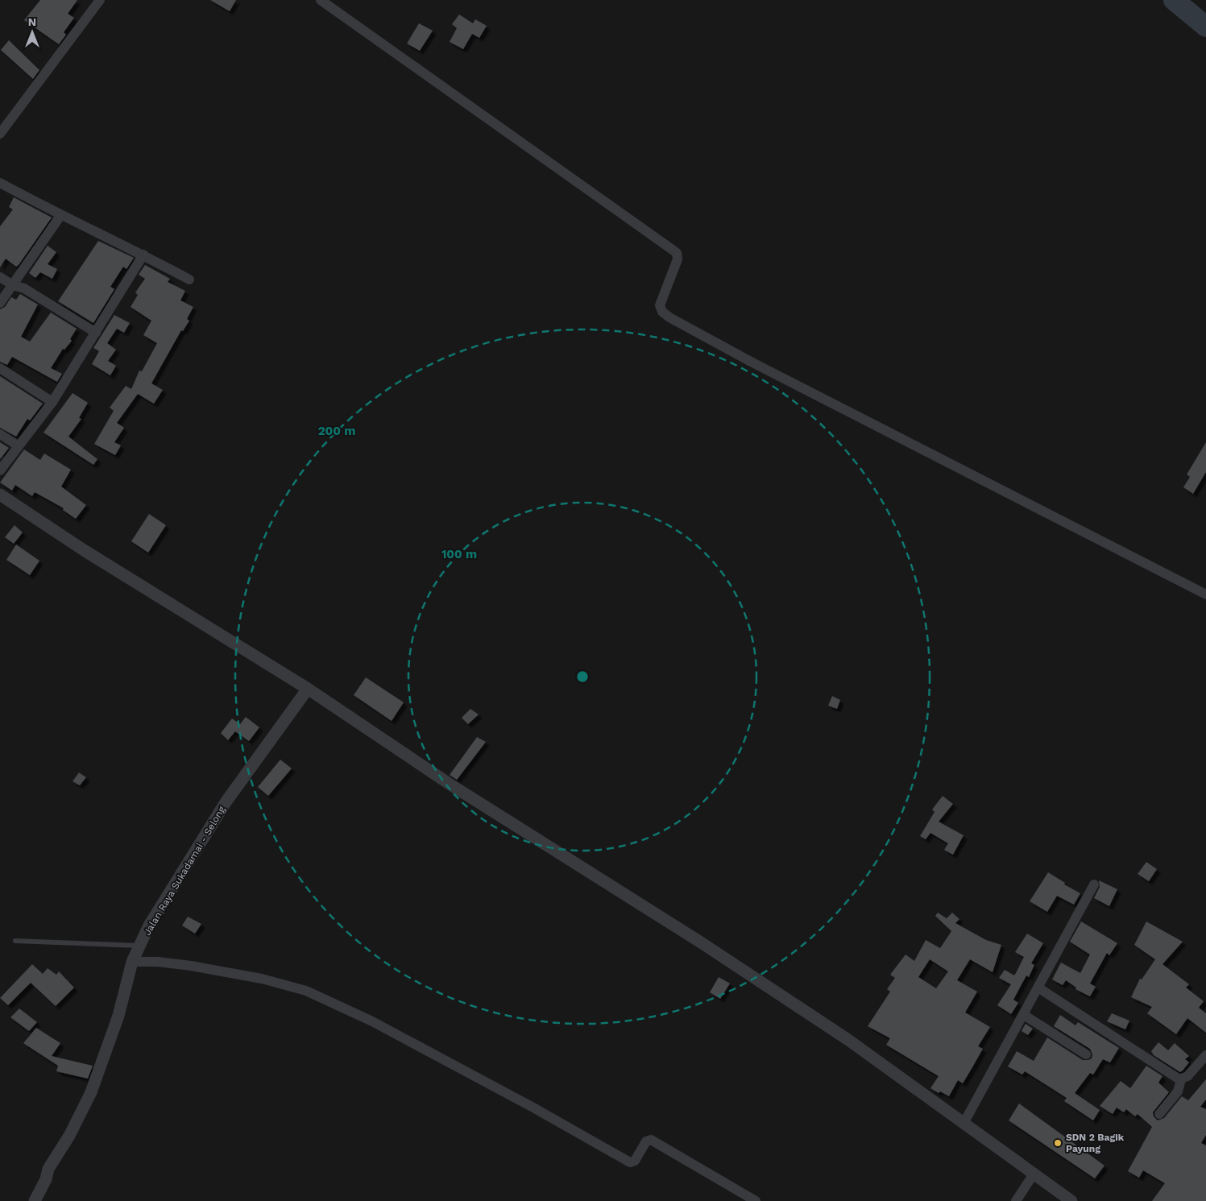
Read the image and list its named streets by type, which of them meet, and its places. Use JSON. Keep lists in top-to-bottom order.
{
  "streets": {
    "street": ["Jalan Raya Sukadamai - Selong"]
  },
  "places": ["SDN 2 Bagik Payung"],
  "north": "top",
  "rings": ["200 m", "100 m"]
}
